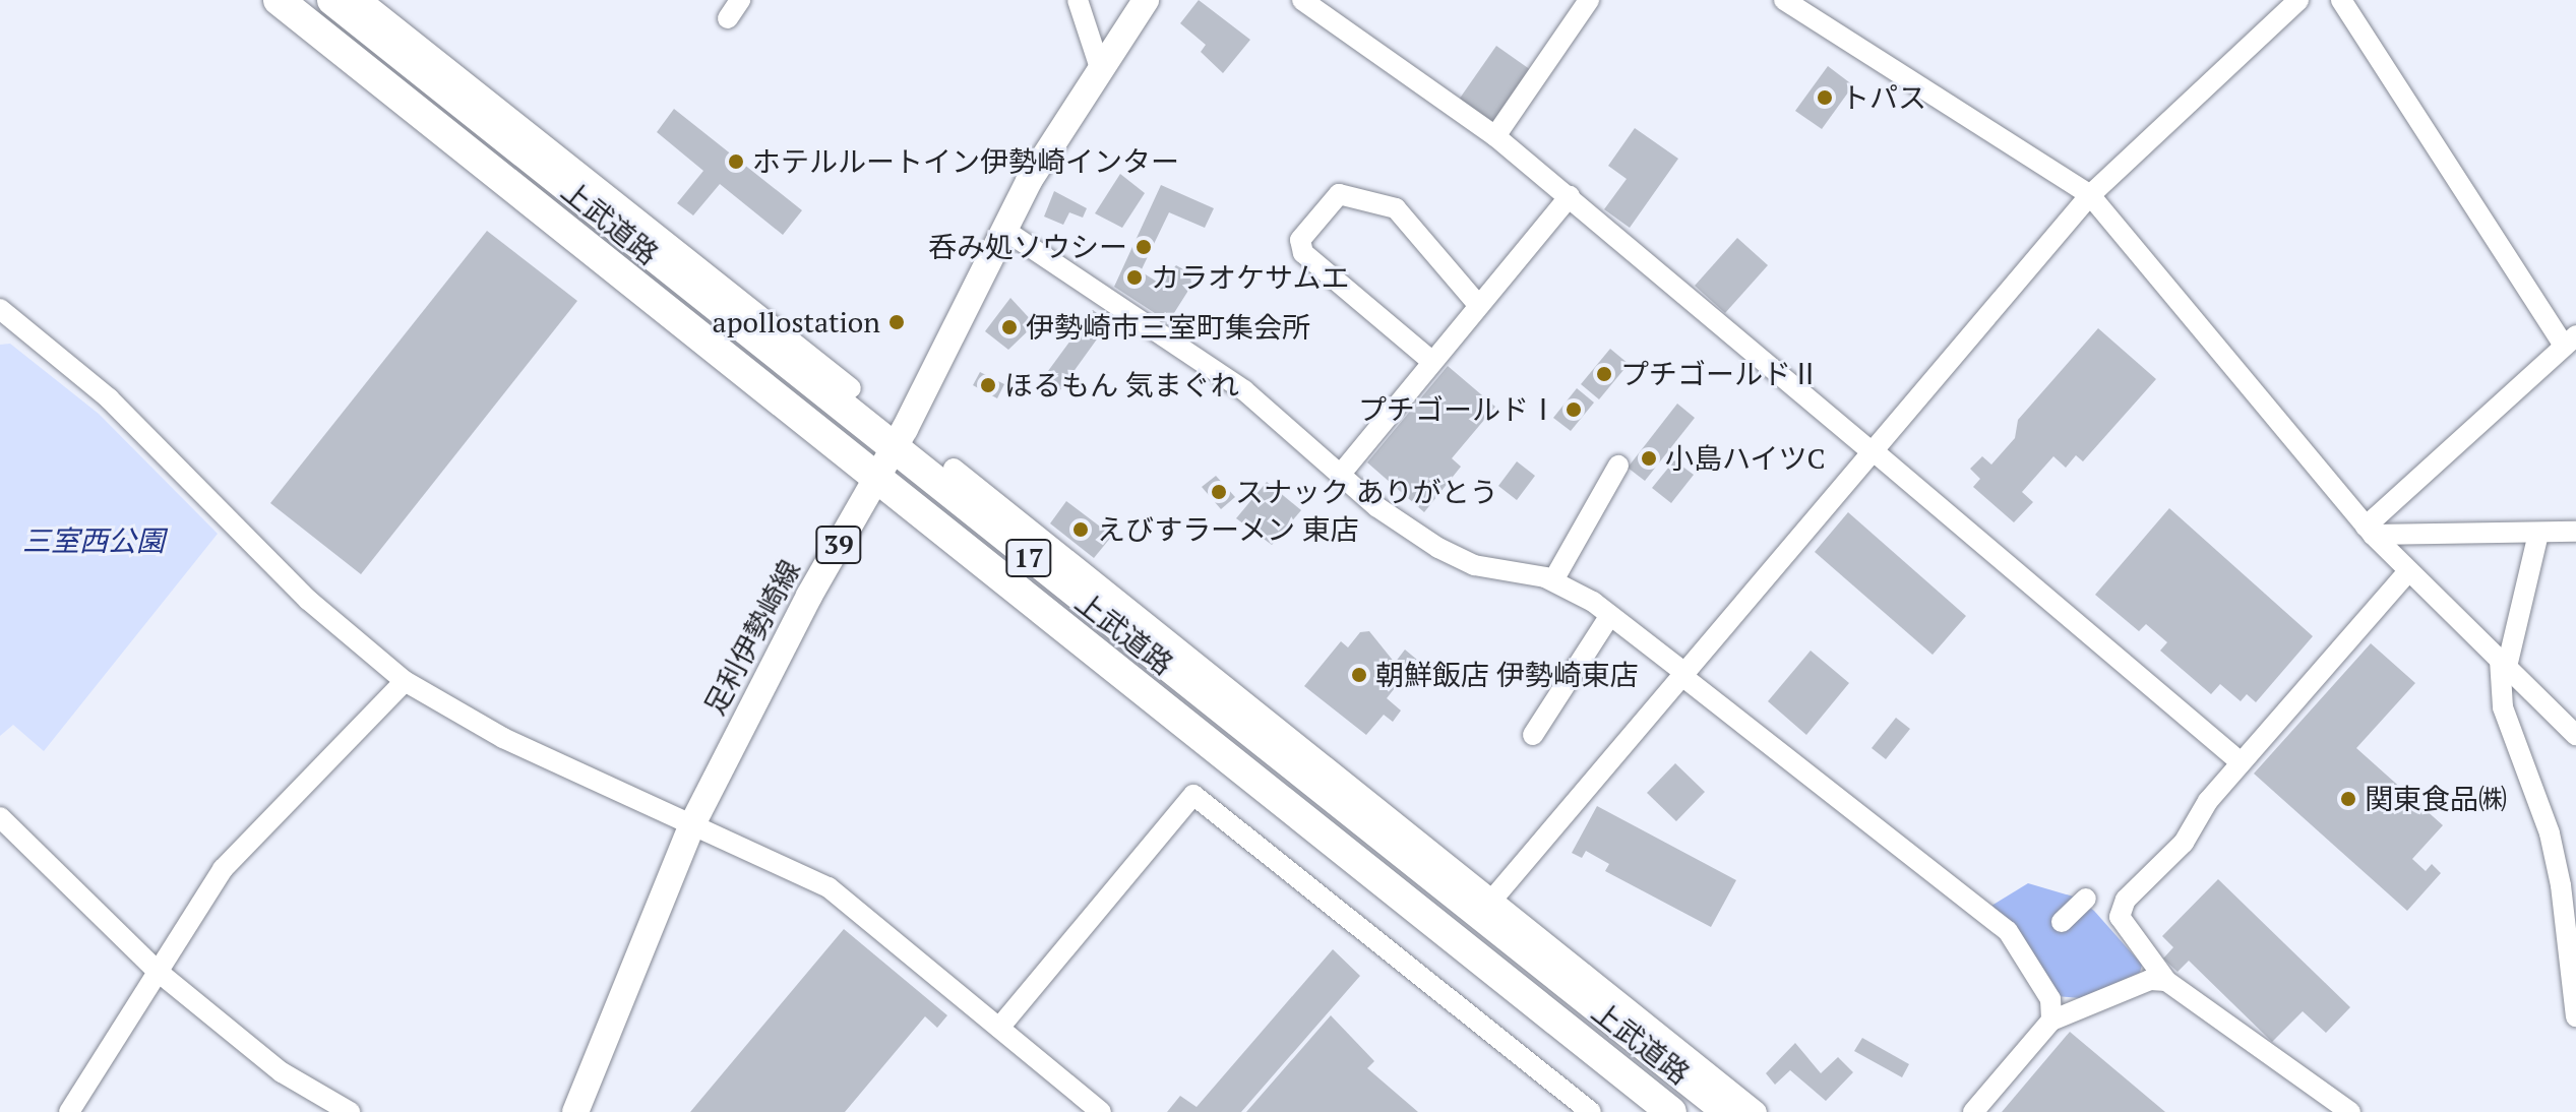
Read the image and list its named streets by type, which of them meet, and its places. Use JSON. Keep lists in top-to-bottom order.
{
  "streets": {
    "highway": ["上武道路", "17"],
    "main road": ["39", "足利伊勢崎線"]
  },
  "crossings": [
    ["上武道路", "足利伊勢崎線"]
  ],
  "parks": ["三室西公園"],
  "places": [
    "トパス",
    "ホテルルートイン伊勢崎インター",
    "呑み処ソウシー",
    "カラオケサムエ",
    "apollostation",
    "伊勢崎市三室町集会所",
    "プチゴールドⅡ",
    "ほるもん 気まぐれ",
    "プチゴールドⅠ",
    "小島ハイツC",
    "スナック ありがとう",
    "えびすラーメン 東店",
    "朝鮮飯店 伊勢崎東店",
    "関東食品㈱"
  ]
}
